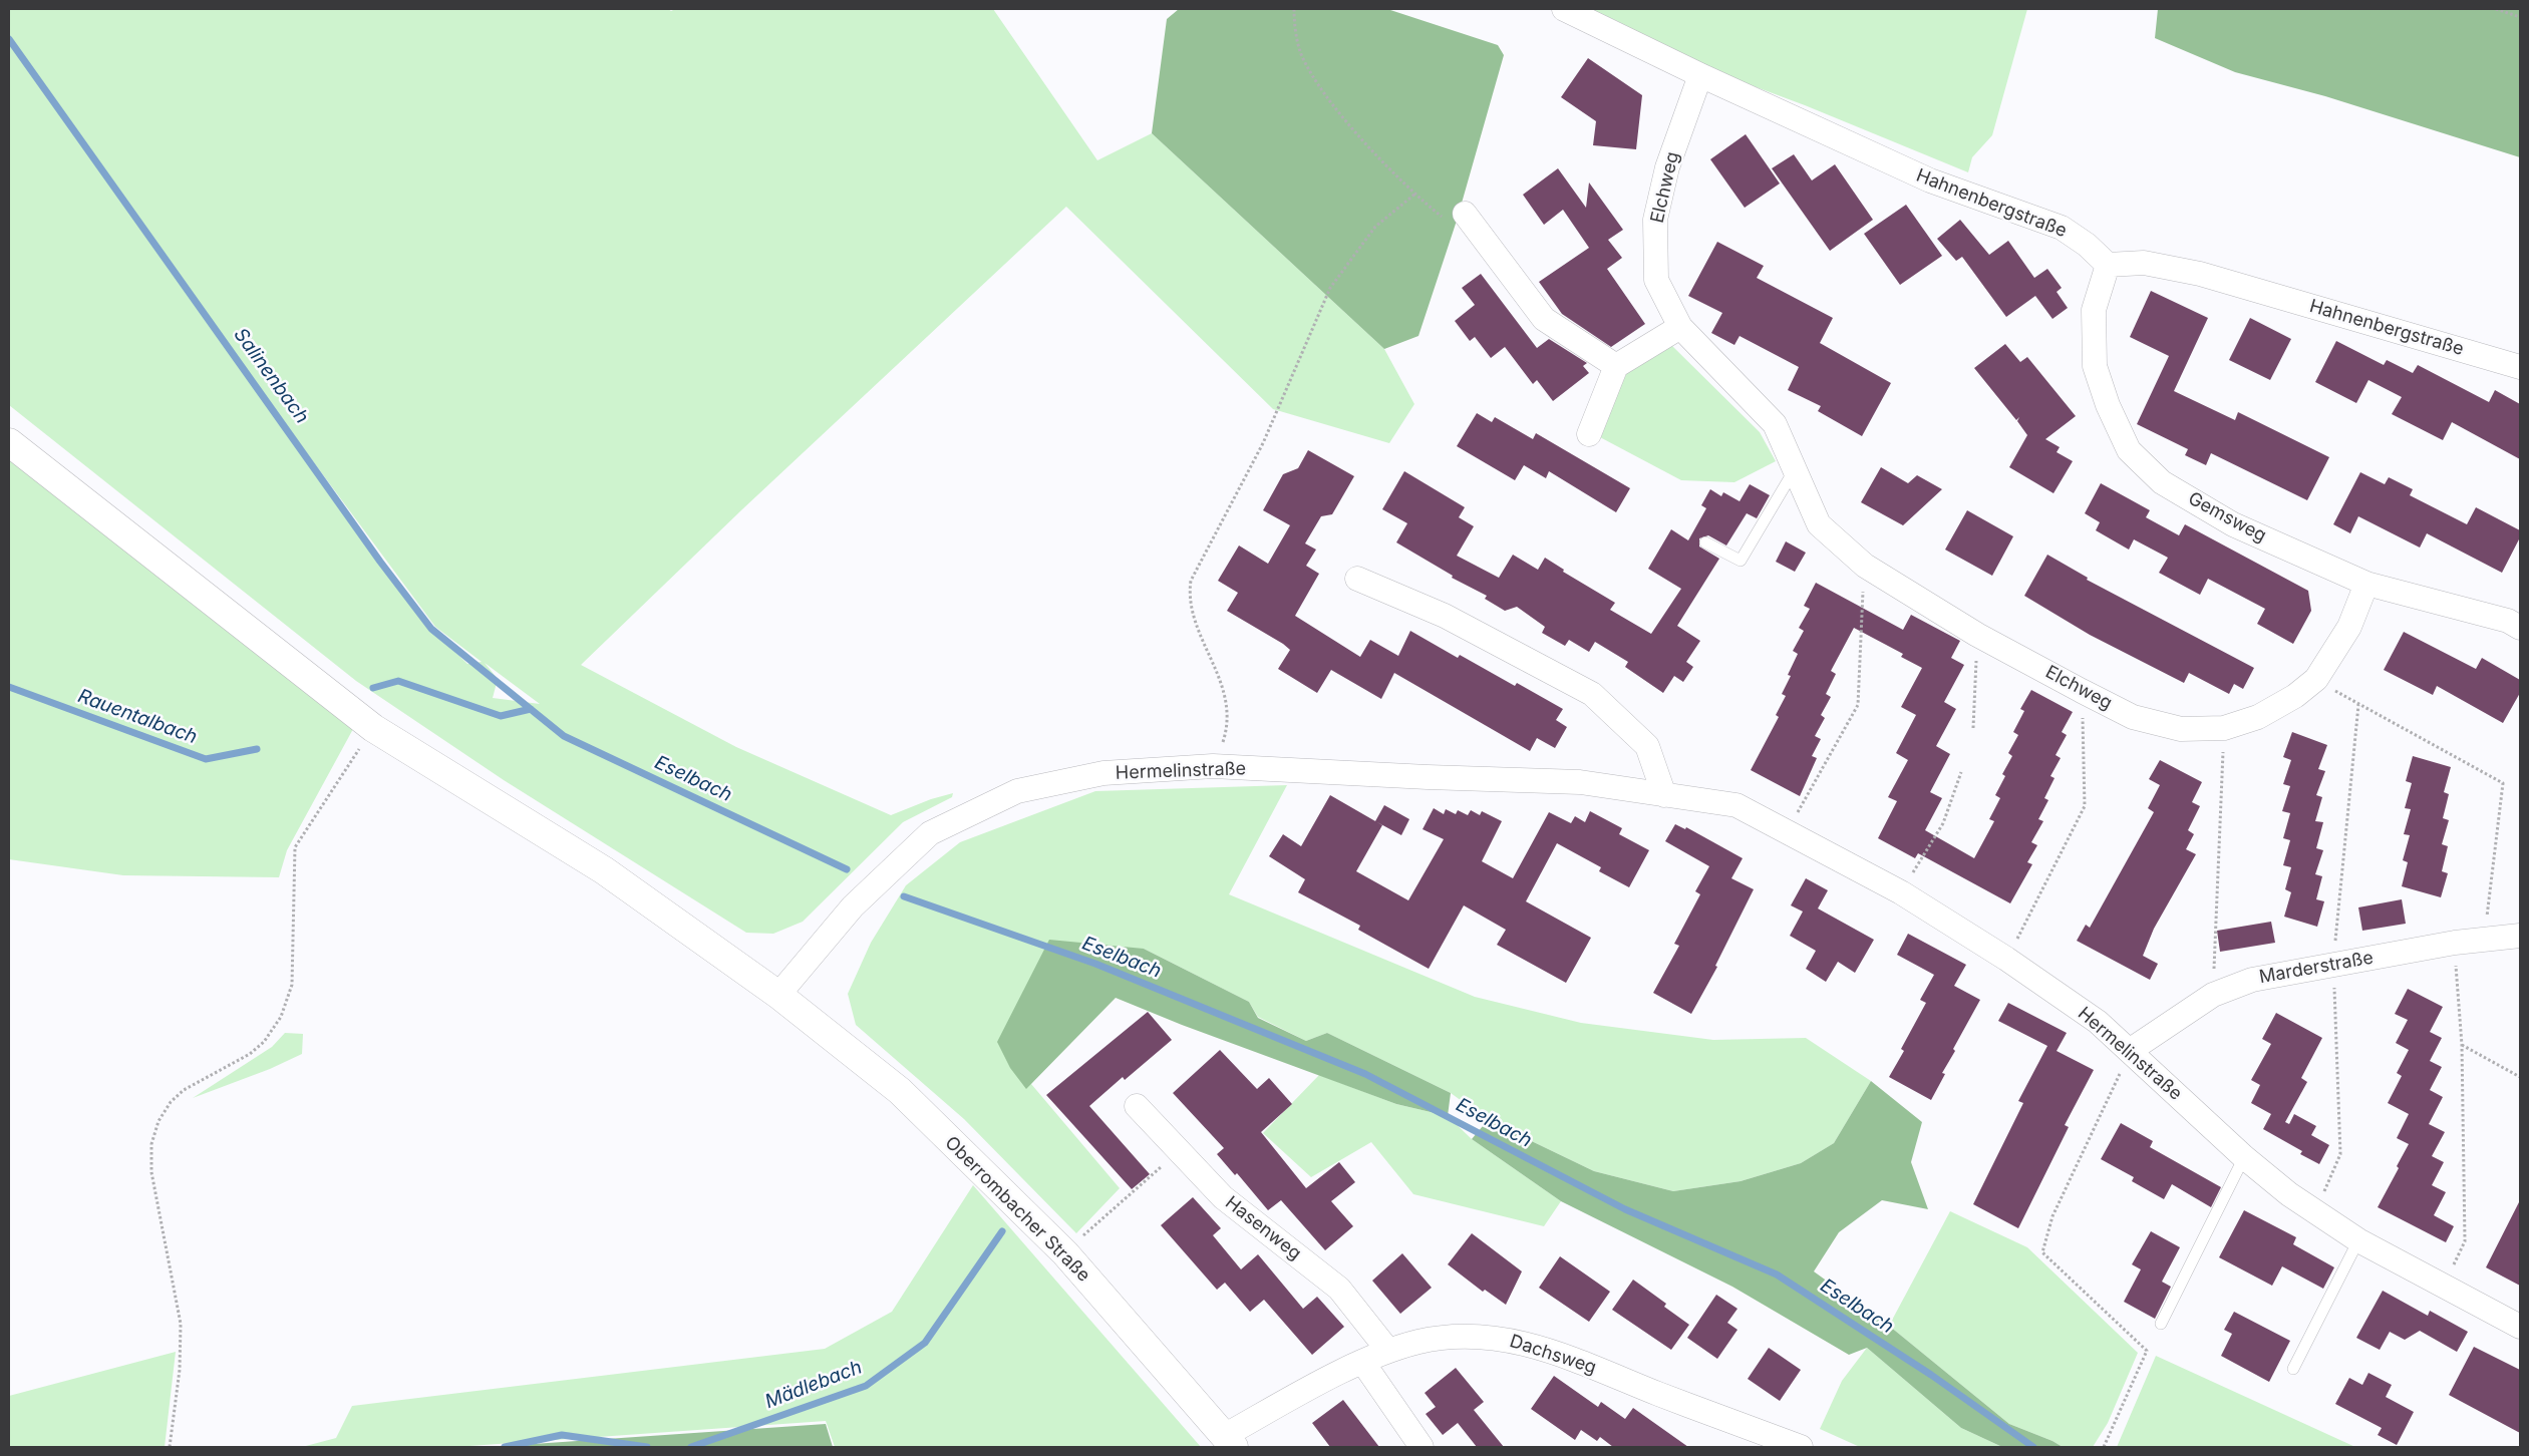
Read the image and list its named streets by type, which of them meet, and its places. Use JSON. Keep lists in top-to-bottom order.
{
  "streets": {
    "street": [
      "Elchweg",
      "Hahnenbergstraße",
      "Gemsweg",
      "Hermelinstraße",
      "Marderstraße",
      "Oberrombacher Straße",
      "Hasenweg",
      "Dachsweg"
    ]
  },
  "crossings": [
    ["Elchweg", "Hahnenbergstraße"],
    ["Elchweg", "Gemsweg"],
    ["Hahnenbergstraße", "Gemsweg"],
    ["Hermelinstraße", "Marderstraße"],
    ["Hermelinstraße", "Oberrombacher Straße"],
    ["Oberrombacher Straße", "Dachsweg"],
    ["Hasenweg", "Dachsweg"]
  ],
  "water": [
    "Salinenbach",
    "Rauentalbach",
    "Eselbach",
    "Mädlebach"
  ]
}
